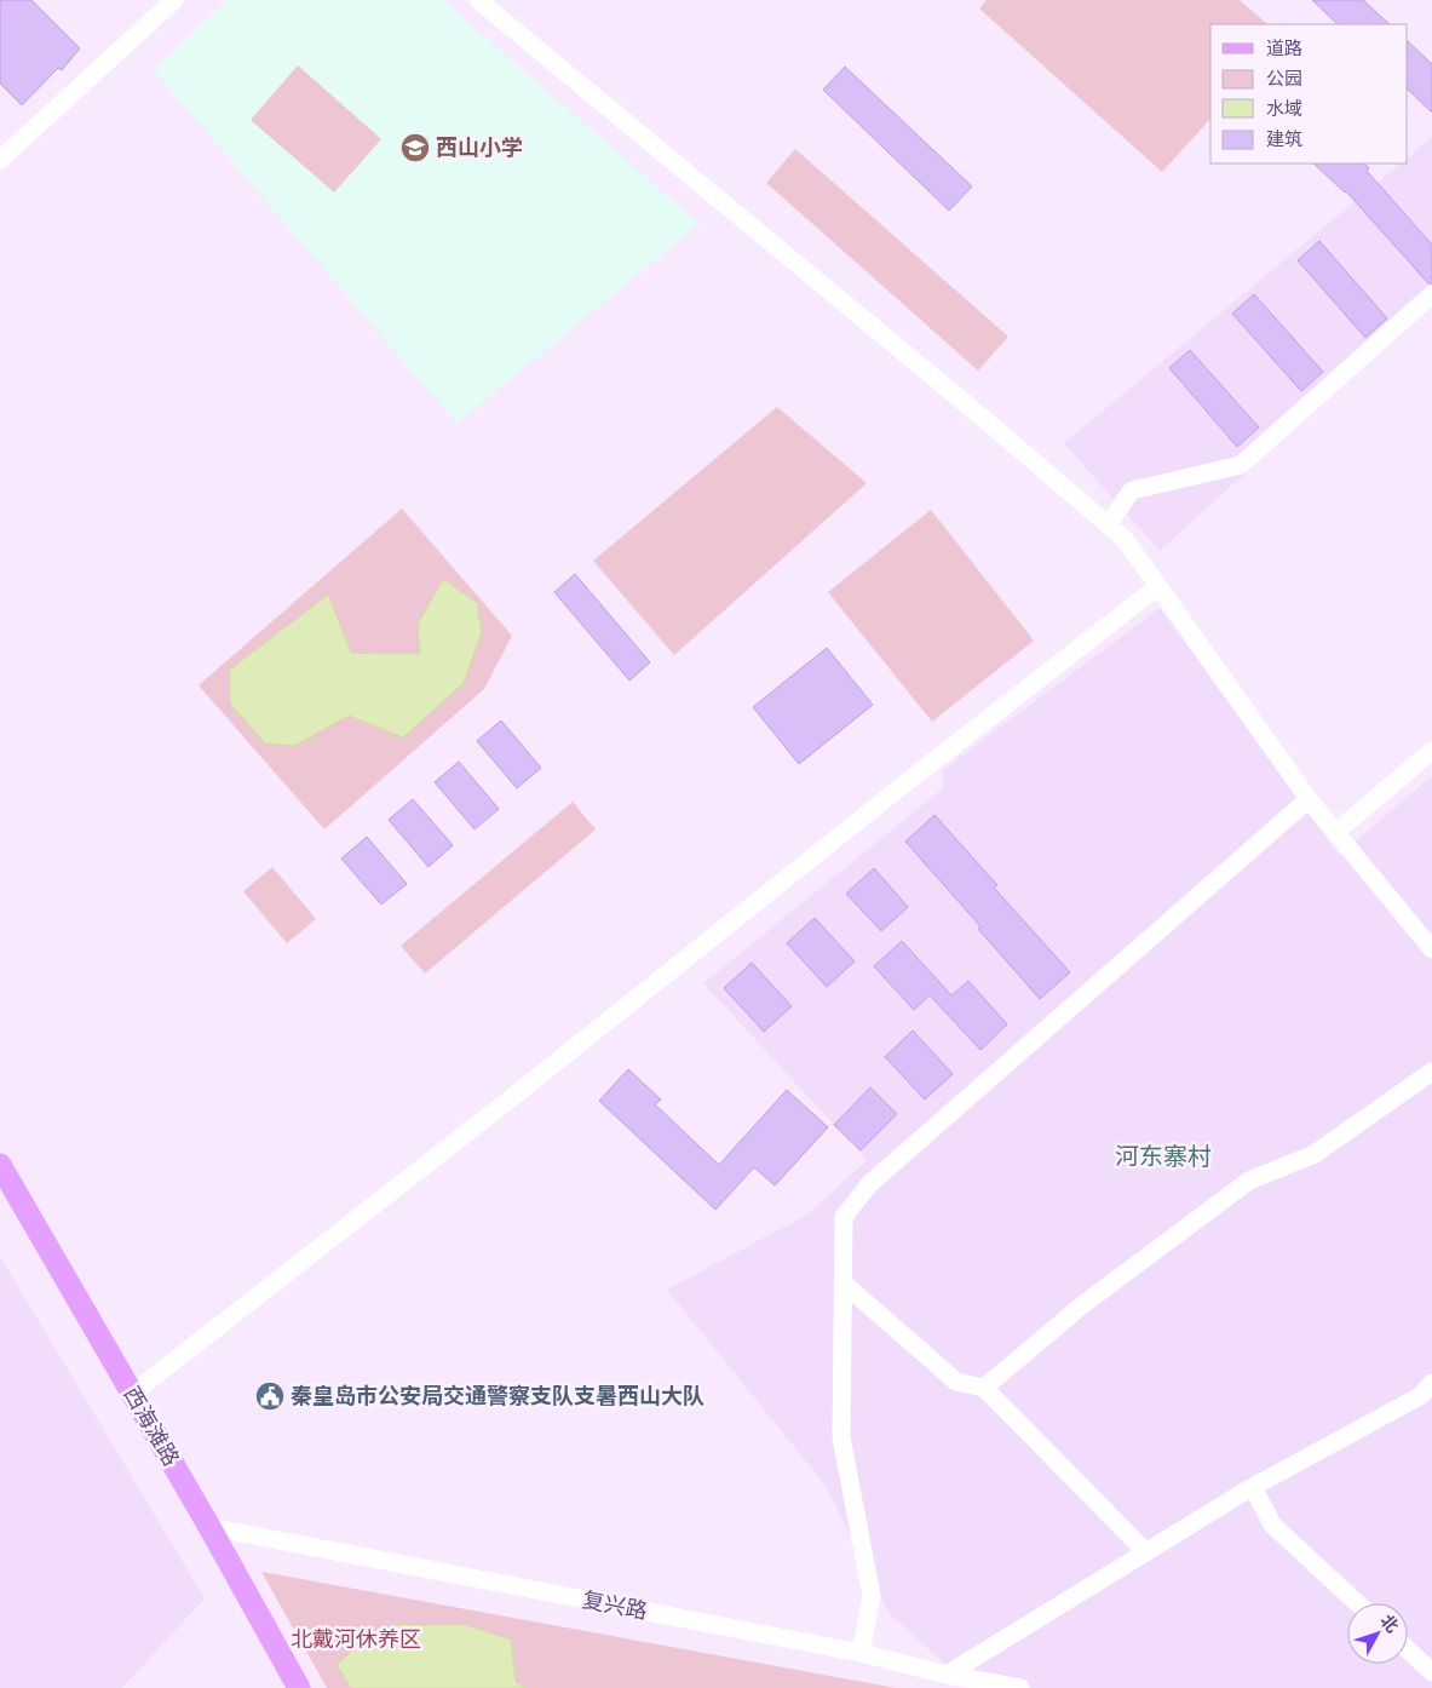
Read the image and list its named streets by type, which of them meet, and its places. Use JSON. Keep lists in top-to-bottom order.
{
  "streets": {
    "main road": ["西海滩路"],
    "street": ["复兴路"]
  },
  "crossings": [
    ["西海滩路", "复兴路"]
  ],
  "districts": ["河东寨村"],
  "parks": ["北戴河休养区"],
  "places": {
    "school or university": ["西山小学"],
    "public building": ["秦皇岛市公安局交通警察支队支暑西山大队"]
  },
  "legend": [
    "道路",
    "公园",
    "水域",
    "建筑"
  ],
  "north": "top right"
}
